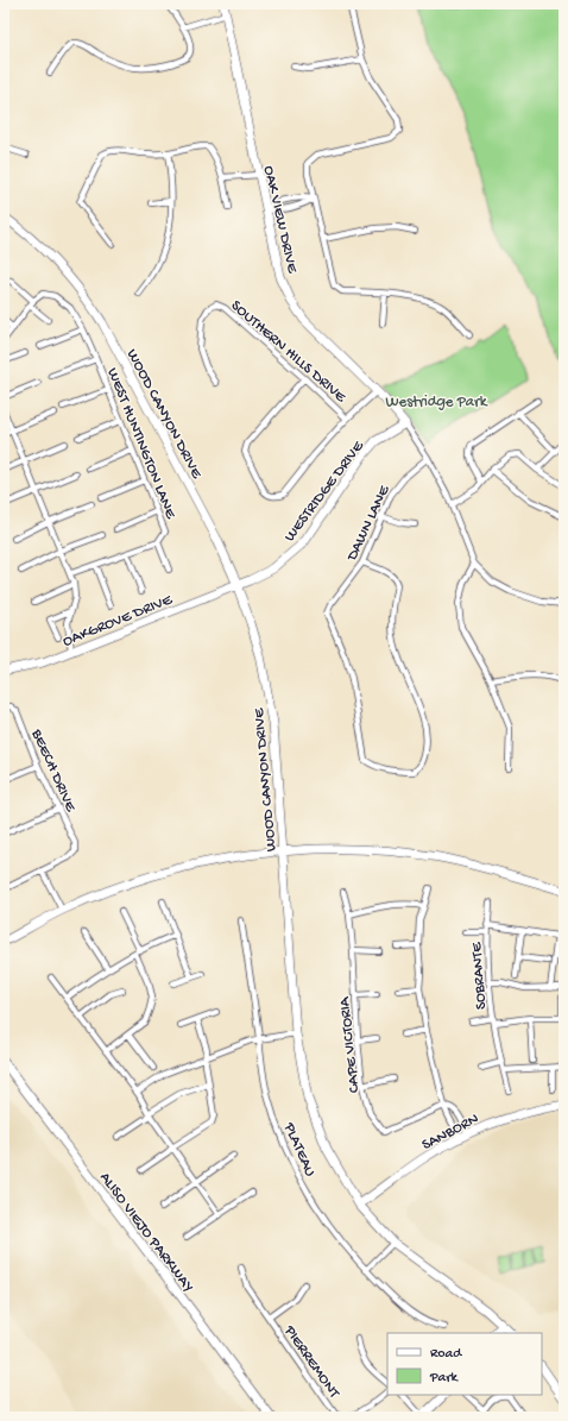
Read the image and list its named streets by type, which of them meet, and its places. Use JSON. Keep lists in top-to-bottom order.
{
  "streets": {
    "street": [
      "OAK VIEW DRIVE",
      "SOUTHERN HILLS DRIVE",
      "WOOD CANYON DRIVE",
      "WEST HUNTINGTON LANE",
      "WESTRIDGE DRIVE",
      "DAWN LANE",
      "OAKGROVE DRIVE",
      "BEECH DRIVE",
      "SOBRANTE",
      "CAPE VICTORIA",
      "SANBORN",
      "PLATEAU",
      "ALISO VIEJO PARKWAY",
      "PIERREMONT"
    ]
  },
  "crossings": [
    ["OAK VIEW DRIVE", "WESTRIDGE DRIVE"],
    ["OAK VIEW DRIVE", "DAWN LANE"],
    ["WOOD CANYON DRIVE", "WESTRIDGE DRIVE"],
    ["WOOD CANYON DRIVE", "OAKGROVE DRIVE"],
    ["WOOD CANYON DRIVE", "SANBORN"],
    ["WESTRIDGE DRIVE", "OAKGROVE DRIVE"]
  ],
  "parks": ["Westridge Park"],
  "legend": ["Road", "Park"]
}
